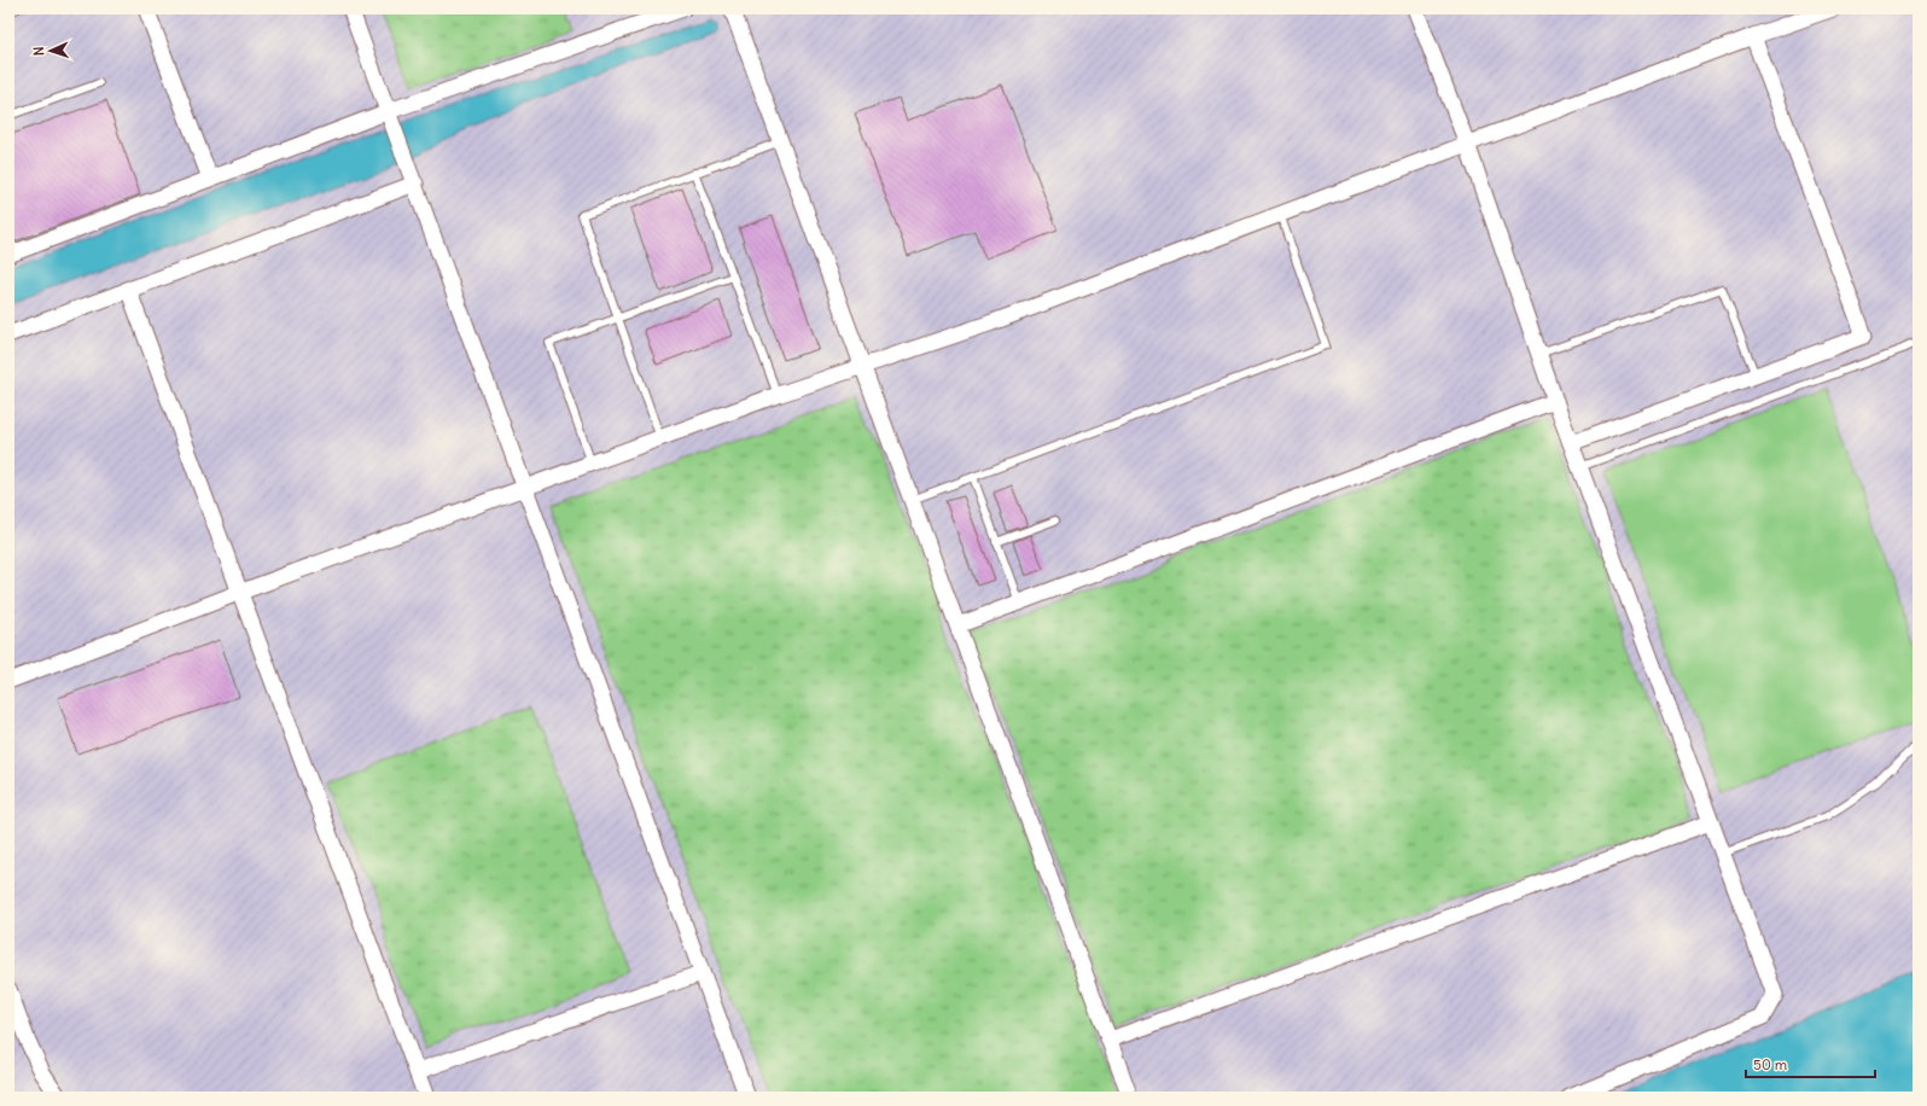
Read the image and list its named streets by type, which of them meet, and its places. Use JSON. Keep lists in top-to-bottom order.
{
  "scale_bar": "50 m",
  "north": "left"
}
